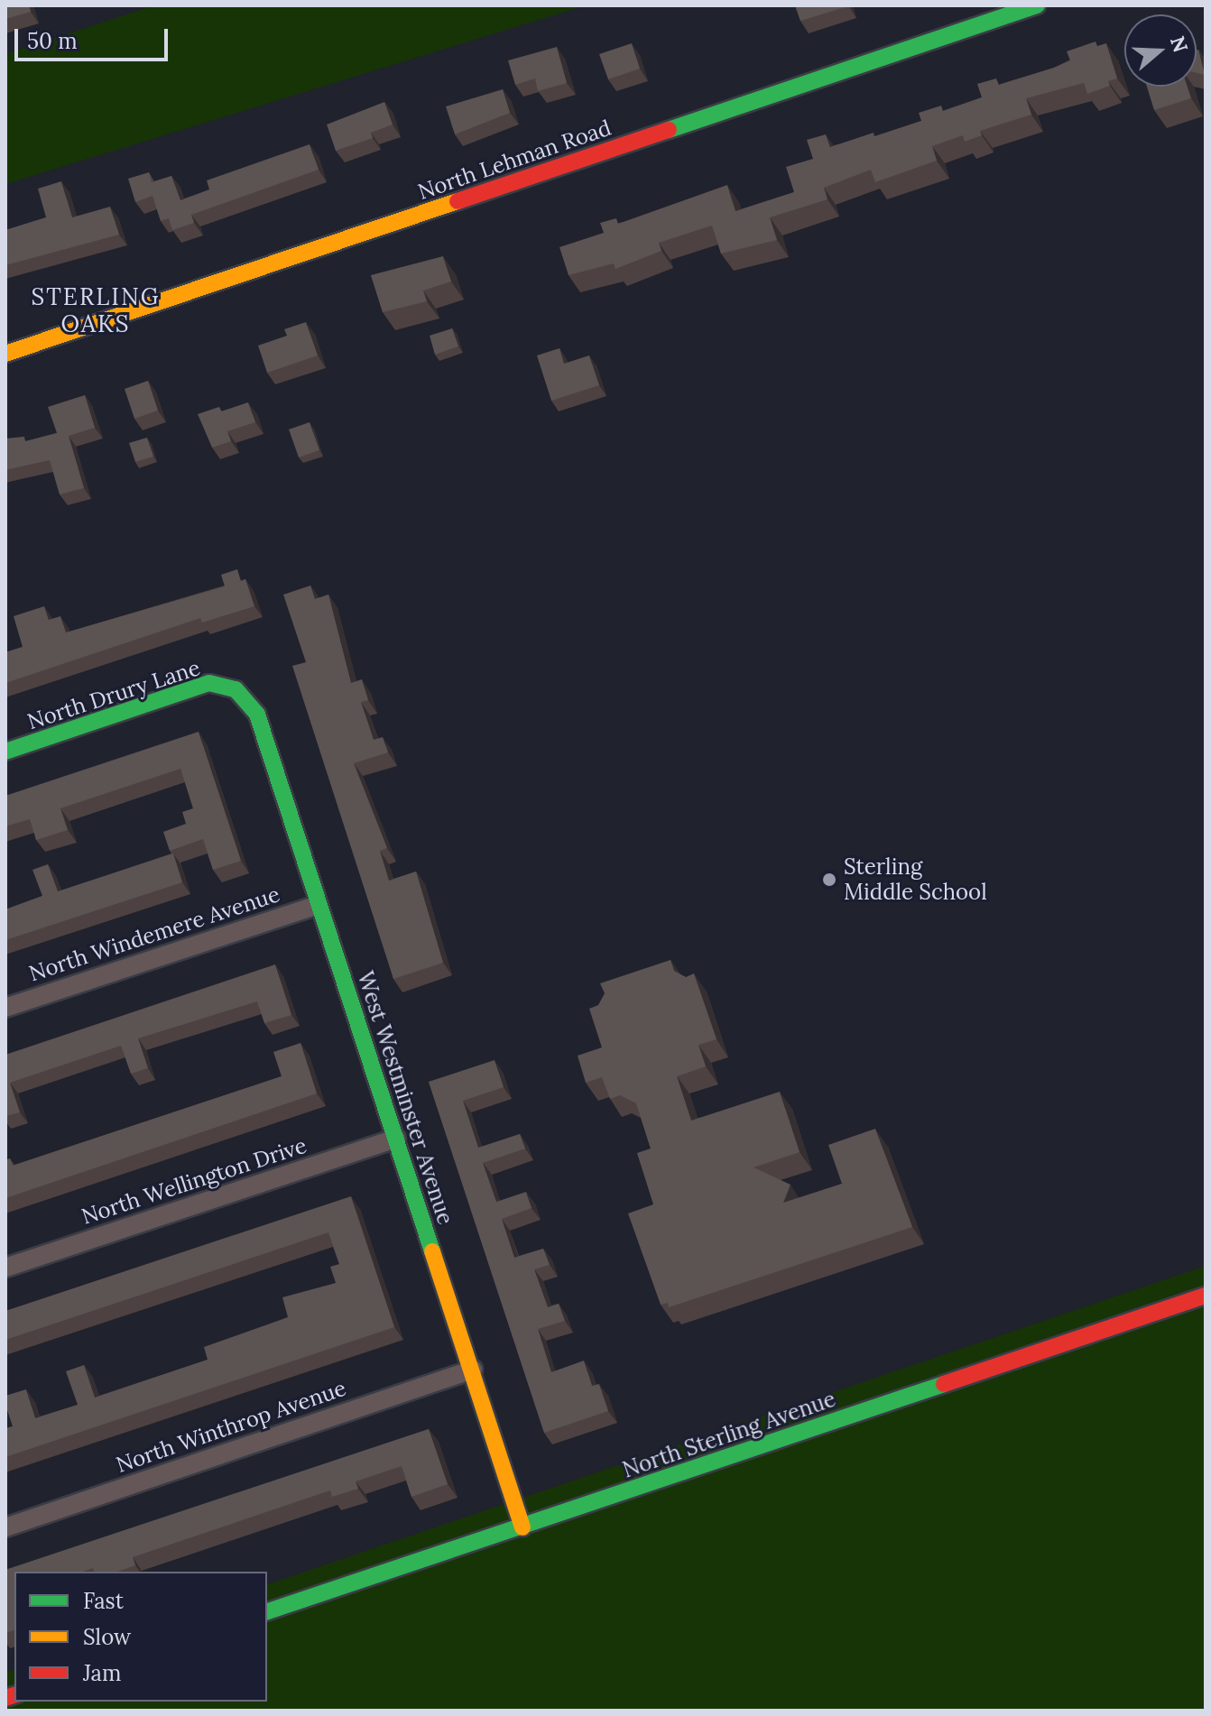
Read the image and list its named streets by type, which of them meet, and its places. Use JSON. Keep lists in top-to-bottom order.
{
  "streets": {
    "street": [
      "North Lehman Road",
      "North Drury Lane",
      "North Windemere Avenue",
      "West Westminster Avenue",
      "North Wellington Drive",
      "North Winthrop Avenue",
      "North Sterling Avenue"
    ]
  },
  "crossings": [
    ["North Drury Lane", "West Westminster Avenue"],
    ["North Windemere Avenue", "West Westminster Avenue"],
    ["West Westminster Avenue", "North Wellington Drive"],
    ["West Westminster Avenue", "North Winthrop Avenue"],
    ["West Westminster Avenue", "North Sterling Avenue"]
  ],
  "districts": ["STERLING OAKS"],
  "places": ["Sterling Middle School"],
  "legend": ["Fast", "Slow", "Jam"],
  "scale_bar": "50 m",
  "north": "right"
}
